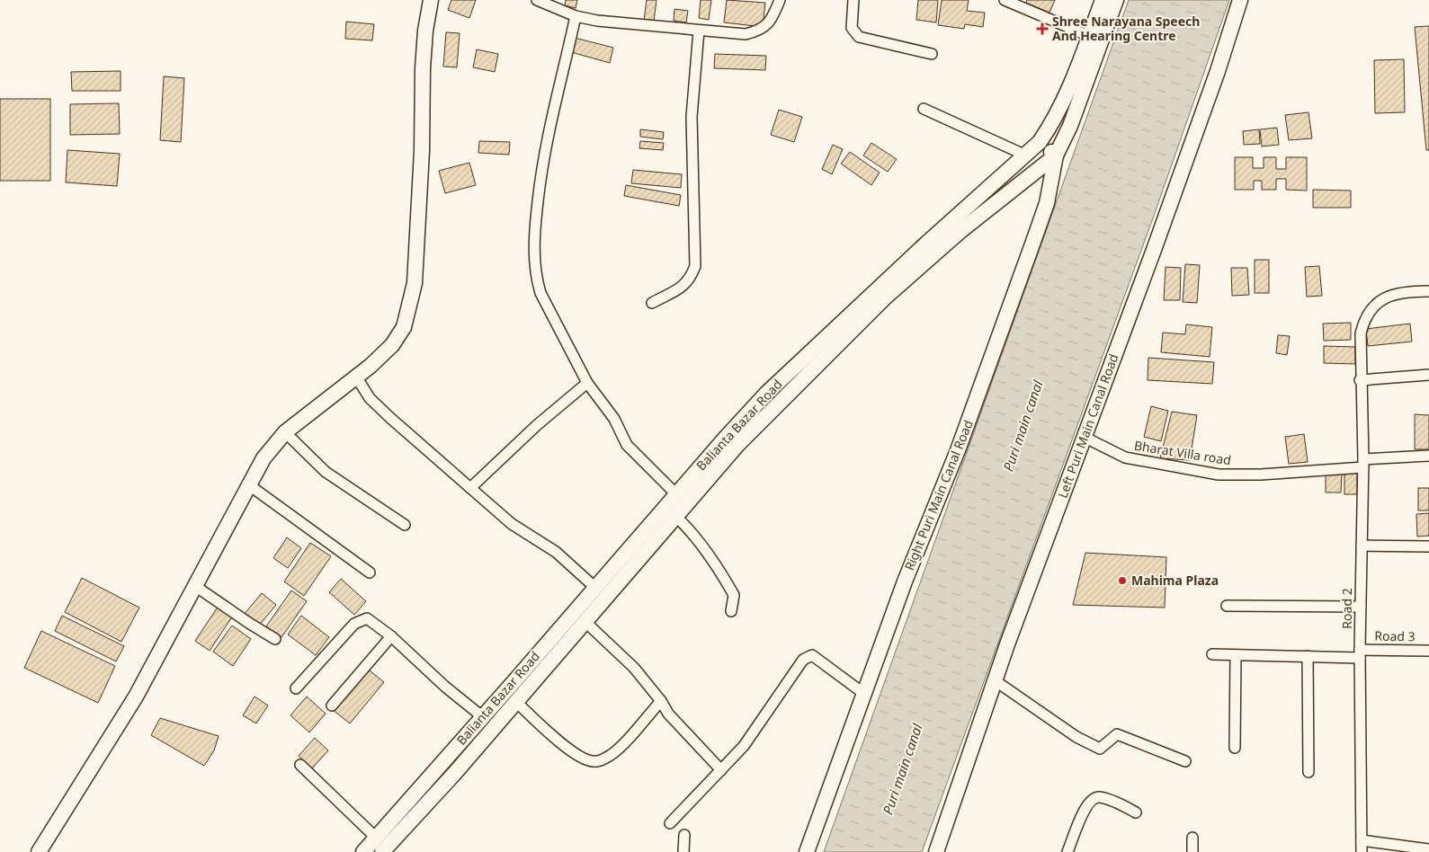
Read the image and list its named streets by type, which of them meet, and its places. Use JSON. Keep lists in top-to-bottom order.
{
  "streets": {
    "street": [
      "Balianta Bazar Road",
      "Left Puri Main Canal Road",
      "Bharat Villa road",
      "Right Puri Main Canal Road",
      "Road 2",
      "Road 3"
    ]
  },
  "crossings": [
    ["Balianta Bazar Road", "Right Puri Main Canal Road"],
    ["Left Puri Main Canal Road", "Bharat Villa road"],
    ["Bharat Villa road", "Road 2"],
    ["Road 2", "Road 3"]
  ],
  "water": ["Puri main canal"],
  "places": {
    "health": ["Shree Narayana Speech And Hearing Centre"],
    "other": ["Mahima Plaza"]
  }
}
